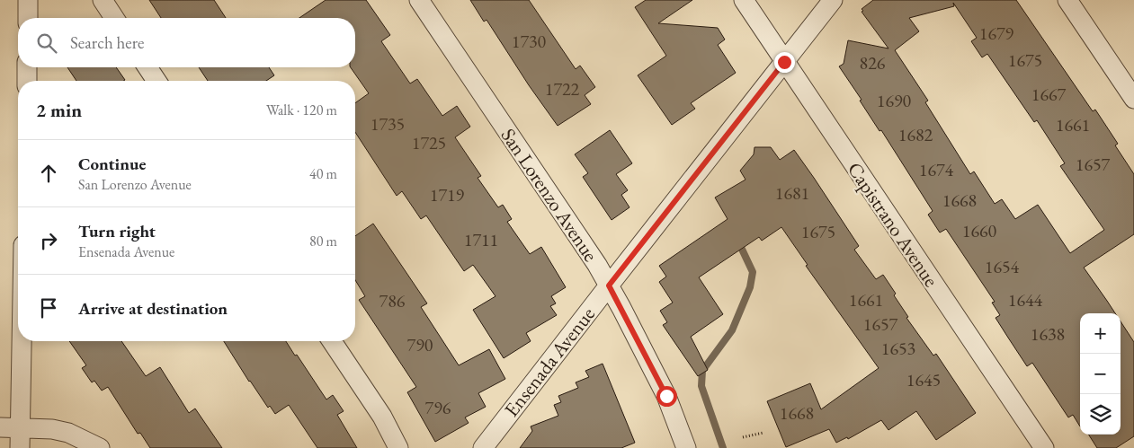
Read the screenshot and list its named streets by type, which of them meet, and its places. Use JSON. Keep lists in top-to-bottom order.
{
  "streets": {
    "street": ["San Lorenzo Avenue", "Capistrano Avenue", "Ensenada Avenue"]
  },
  "crossings": [
    ["San Lorenzo Avenue", "Ensenada Avenue"],
    ["Capistrano Avenue", "Ensenada Avenue"]
  ],
  "house_numbers": [
    "1679",
    "1730",
    "1675",
    "826",
    "1722",
    "1667",
    "1690",
    "1735",
    "1661",
    "1682",
    "1725",
    "1657",
    "1674",
    "1681",
    "1719",
    "1668",
    "1660",
    "1675",
    "1711",
    "1654",
    "1661",
    "1644",
    "786",
    "1657",
    "1638",
    "790",
    "1653",
    "1645",
    "796",
    "1668"
  ],
  "page": {
    "search": "Search here",
    "heading": ["2 min", "Walk · 120 m"],
    "list": [
      ["Continue", "San Lorenzo Avenue", "40 m"],
      ["Turn right", "Ensenada Avenue", "80 m"],
      "Arrive at destination"
    ],
    "map_buttons": ["+", "−"]
  }
}
